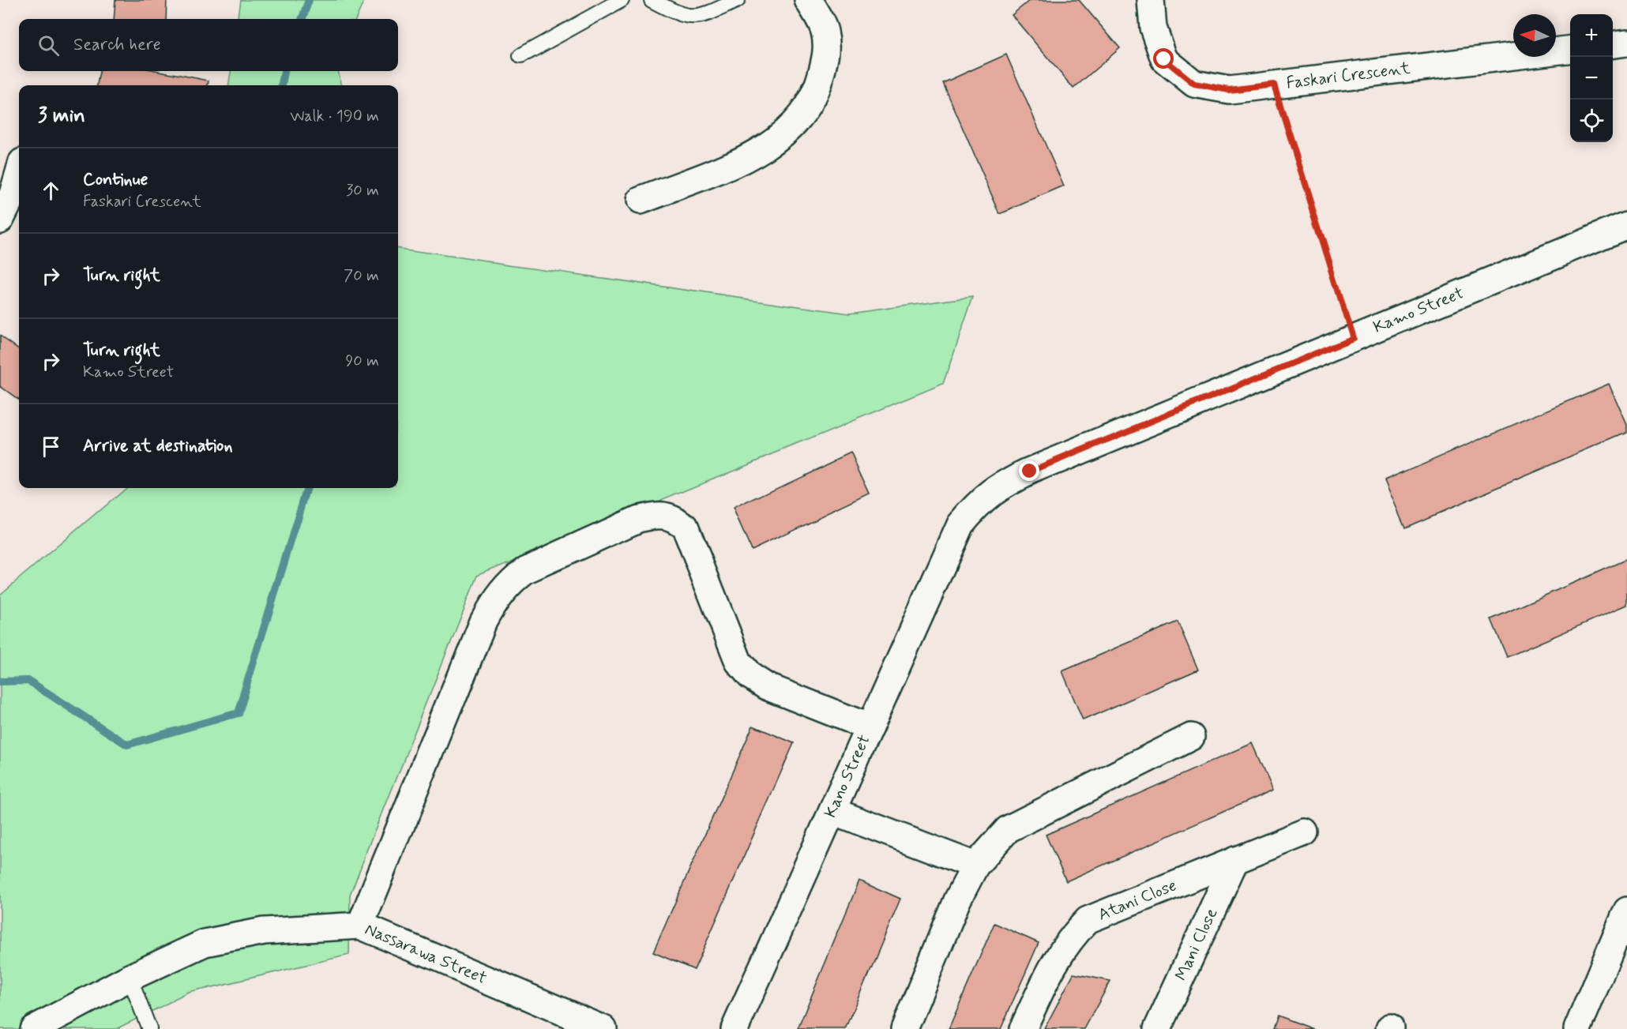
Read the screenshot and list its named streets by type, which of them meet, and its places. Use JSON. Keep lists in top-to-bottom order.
{
  "streets": {
    "street": [
      "Faskari Crescent",
      "Kamo Street",
      "Kano Street",
      "Atani Close",
      "Mani Close",
      "Nassarawa Street"
    ]
  },
  "crossings": [
    ["Kamo Street", "Kano Street"],
    ["Atani Close", "Mani Close"]
  ],
  "north": "left",
  "page": {
    "map_buttons": ["+", "−"],
    "search": "Search here",
    "heading": ["3 min", "Walk · 190 m"],
    "list": [
      ["Continue", "Faskari Crescent", "30 m"],
      ["Turn right", "70 m"],
      ["Turn right", "Kamo Street", "90 m"],
      "Arrive at destination"
    ]
  }
}
